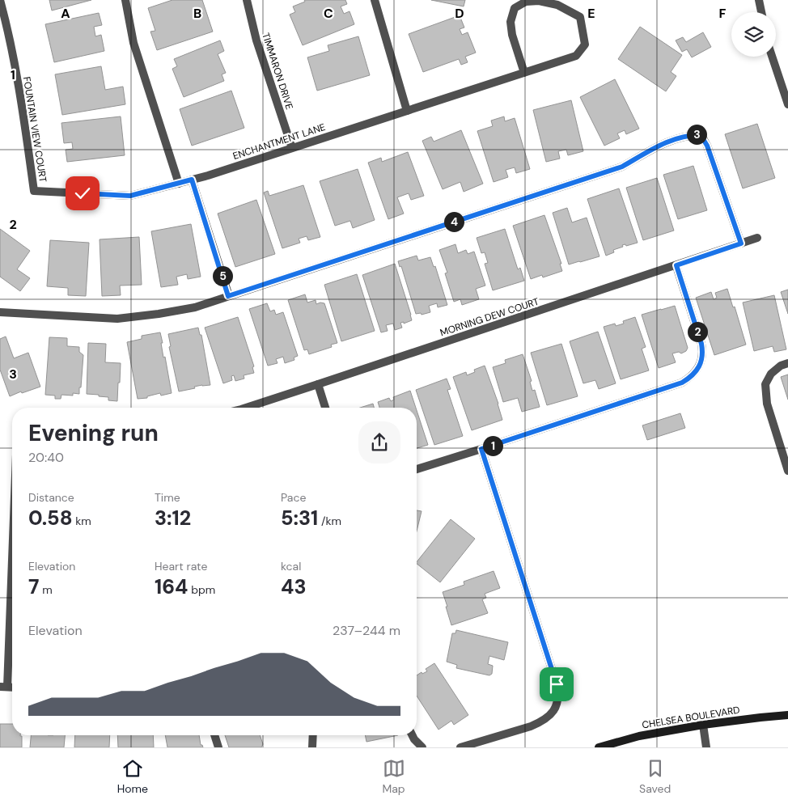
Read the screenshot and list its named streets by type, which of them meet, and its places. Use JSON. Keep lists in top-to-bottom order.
{
  "streets": {
    "main road": ["CHELSEA BOULEVARD"],
    "street": [
      "TIMMARON DRIVE",
      "FOUNTAIN VIEW COURT",
      "ENCHANTMENT LANE",
      "MORNING DEW COURT"
    ]
  },
  "crossings": [
    ["TIMMARON DRIVE", "ENCHANTMENT LANE"],
    ["FOUNTAIN VIEW COURT", "ENCHANTMENT LANE"]
  ],
  "page": {
    "pins": [
      "3",
      "4",
      "5",
      "2",
      "1"
    ],
    "heading": ["Evening run", "20:40"],
    "stats": [
      ["Distance", "0.58 km"],
      ["Time", "3:12"],
      ["Pace", "5:31 /km"],
      ["Elevation", "7 m"],
      ["Heart rate", "164 bpm"],
      ["kcal", "43"]
    ],
    "chart": ["Elevation", "237–244 m"],
    "tabs": ["Home", "Map", "Saved"]
  },
  "grid": {
    "columns": [
      "A",
      "B",
      "C",
      "D",
      "E",
      "F"
    ],
    "rows": ["1", "2", "3"]
  }
}
